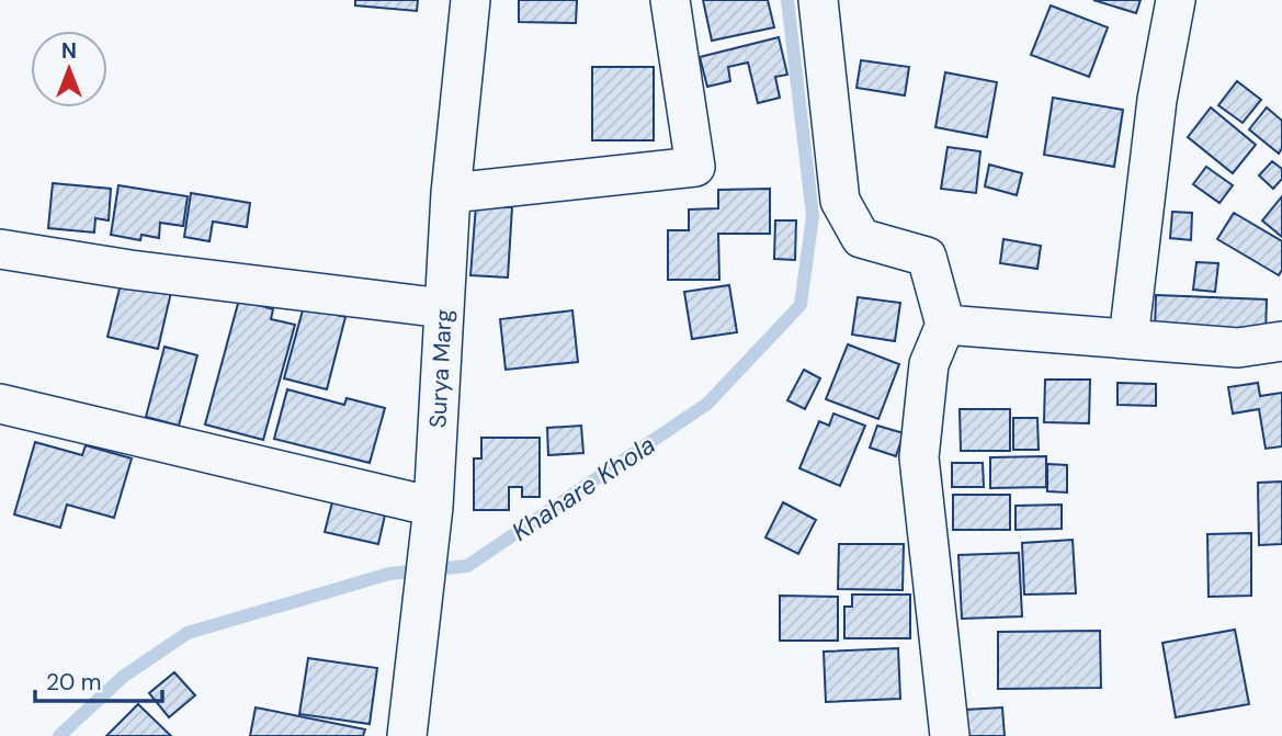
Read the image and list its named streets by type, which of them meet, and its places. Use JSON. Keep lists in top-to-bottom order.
{
  "streets": {
    "street": ["Surya Marg"]
  },
  "water": ["Khahare Khola"],
  "scale_bar": "20 m",
  "north": "top"
}
